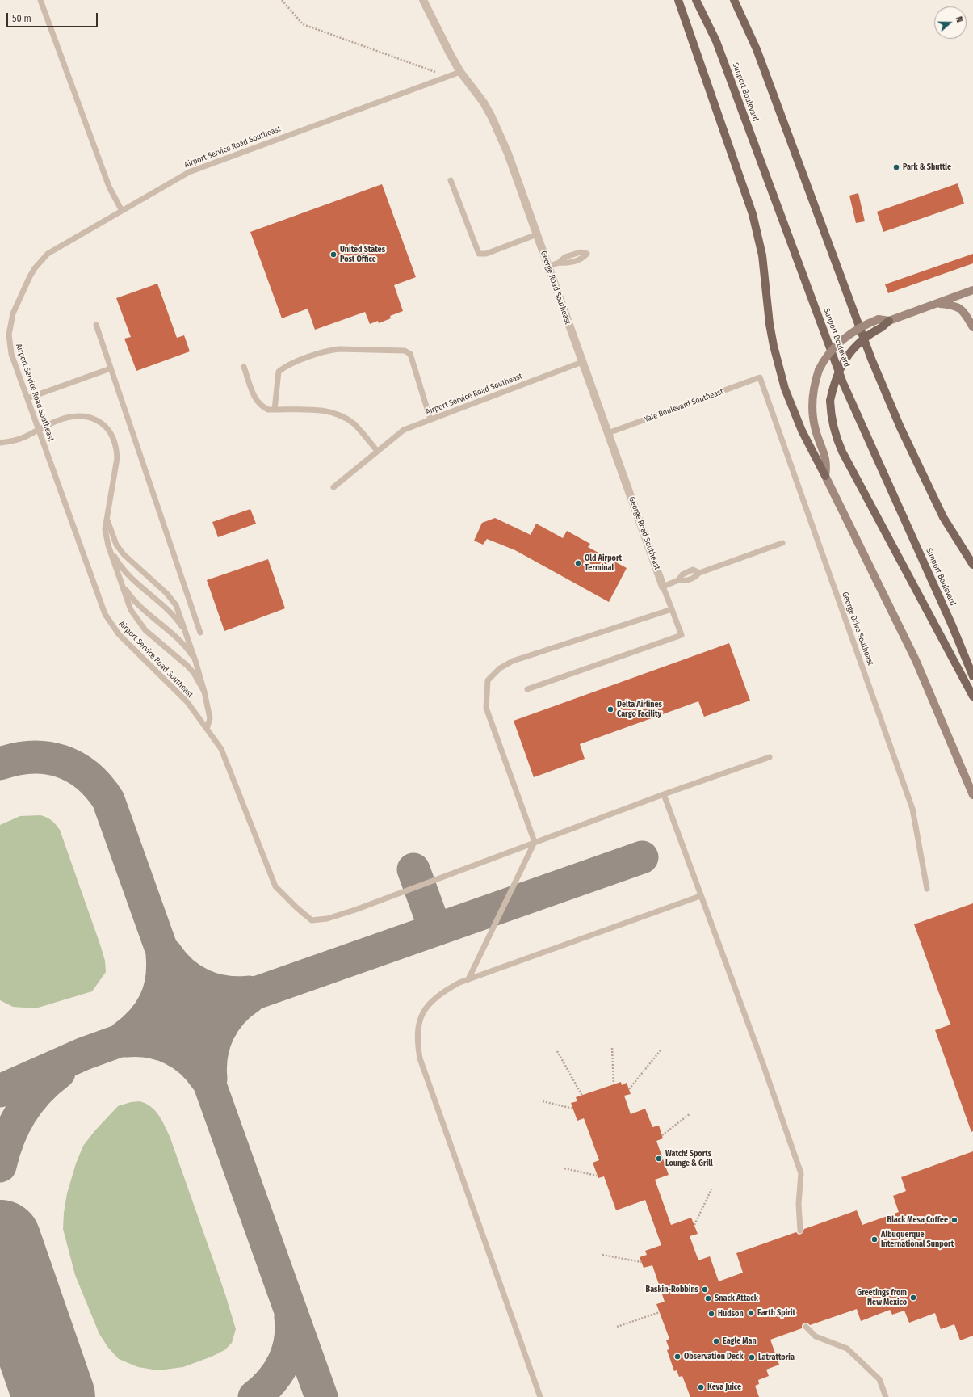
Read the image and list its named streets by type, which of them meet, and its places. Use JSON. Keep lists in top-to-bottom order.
{
  "streets": {
    "main road": ["Sunport Boulevard"],
    "street": ["George Road Southeast"],
    "lane": ["Airport Service Road Southeast", "Yale Boulevard Southeast", "George Drive Southeast"]
  },
  "crossings": [
    ["Airport Service Road Southeast", "George Road Southeast"],
    ["George Road Southeast", "Yale Boulevard Southeast"],
    ["Yale Boulevard Southeast", "George Drive Southeast"]
  ],
  "places": [
    "Park & Shuttle",
    "United States Post Office",
    "Old Airport Terminal",
    "Delta Airlines Cargo Facility",
    "Watch! Sports Lounge & Grill",
    "Black Mesa Coffee",
    "Albuquerque International Sunport",
    "Baskin-Robbins",
    "Greetings from New Mexico",
    "Snack Attack",
    "Earth Spirit",
    "Hudson",
    "Eagle Man",
    "Observation Deck",
    "Latrattoria",
    "Keva Juice"
  ],
  "scale_bar": "50 m",
  "north": "right"
}
